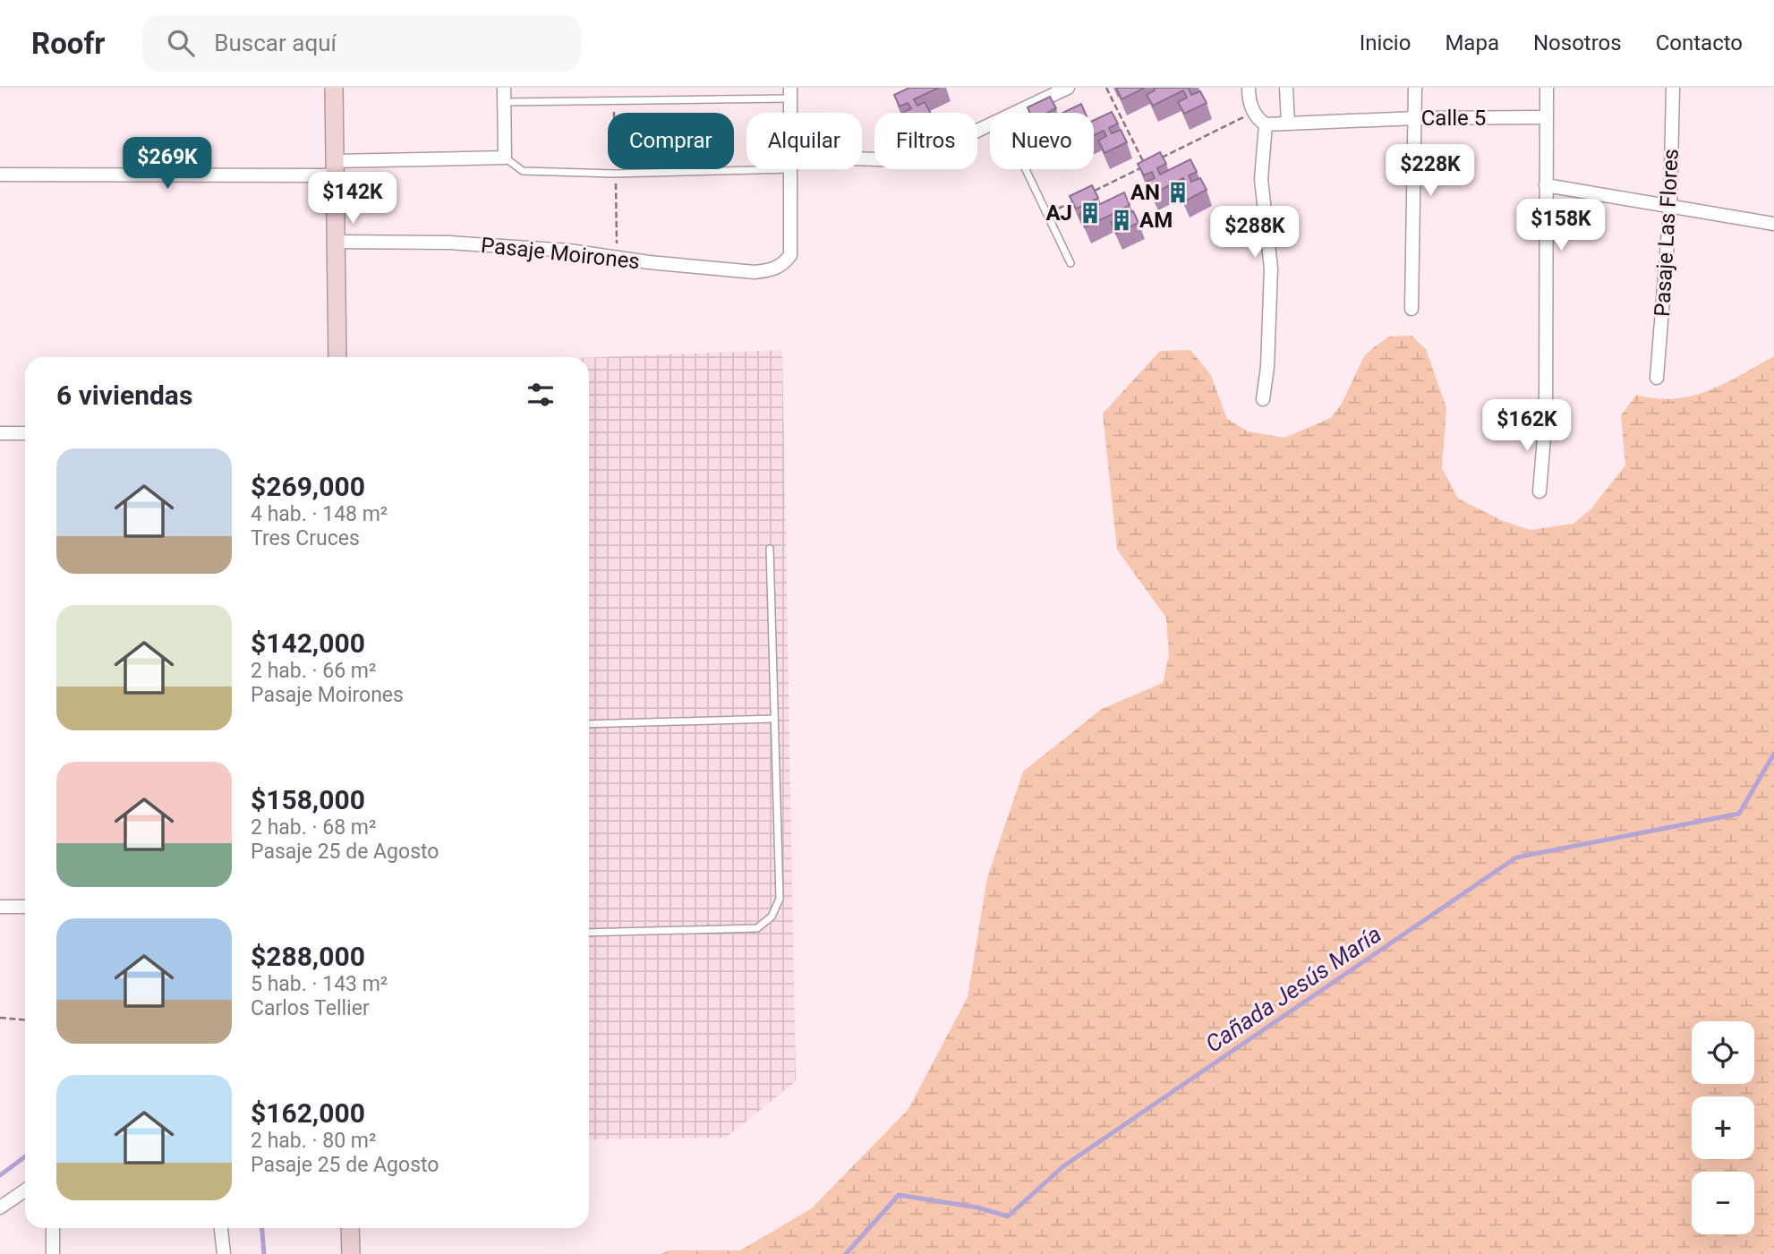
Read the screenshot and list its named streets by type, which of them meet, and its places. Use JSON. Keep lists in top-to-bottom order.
{
  "streets": {
    "street": ["Calle 5", "Pasaje Las Flores", "Pasaje Moirones"]
  },
  "water": ["Cañada Jesús María"],
  "places": {
    "building": ["AN", "AJ", "AM"]
  },
  "page": {
    "header": "Roofr",
    "search": "Buscar aquí",
    "nav": [
      "Inicio",
      "Mapa",
      "Nosotros",
      "Contacto"
    ],
    "chip": [
      "Comprar",
      "Alquilar",
      "Filtros",
      "Nuevo"
    ],
    "price": [
      "$269K",
      "$228K",
      "$142K",
      "$158K",
      "$288K",
      "$162K"
    ],
    "heading": "6 viviendas",
    "list": [
      {
        "name": "$269,000",
        "note": "4 hab. · 148 m² · Tres Cruces"
      },
      {
        "name": "$142,000",
        "note": "2 hab. · 66 m² · Pasaje Moirones"
      },
      {
        "name": "$158,000",
        "note": "2 hab. · 68 m² · Pasaje 25 de Agosto"
      },
      {
        "name": "$288,000",
        "note": "5 hab. · 143 m² · Carlos Tellier"
      },
      {
        "name": "$162,000",
        "note": "2 hab. · 80 m² · Pasaje 25 de Agosto"
      }
    ],
    "map_buttons": ["+", "−"]
  }
}
